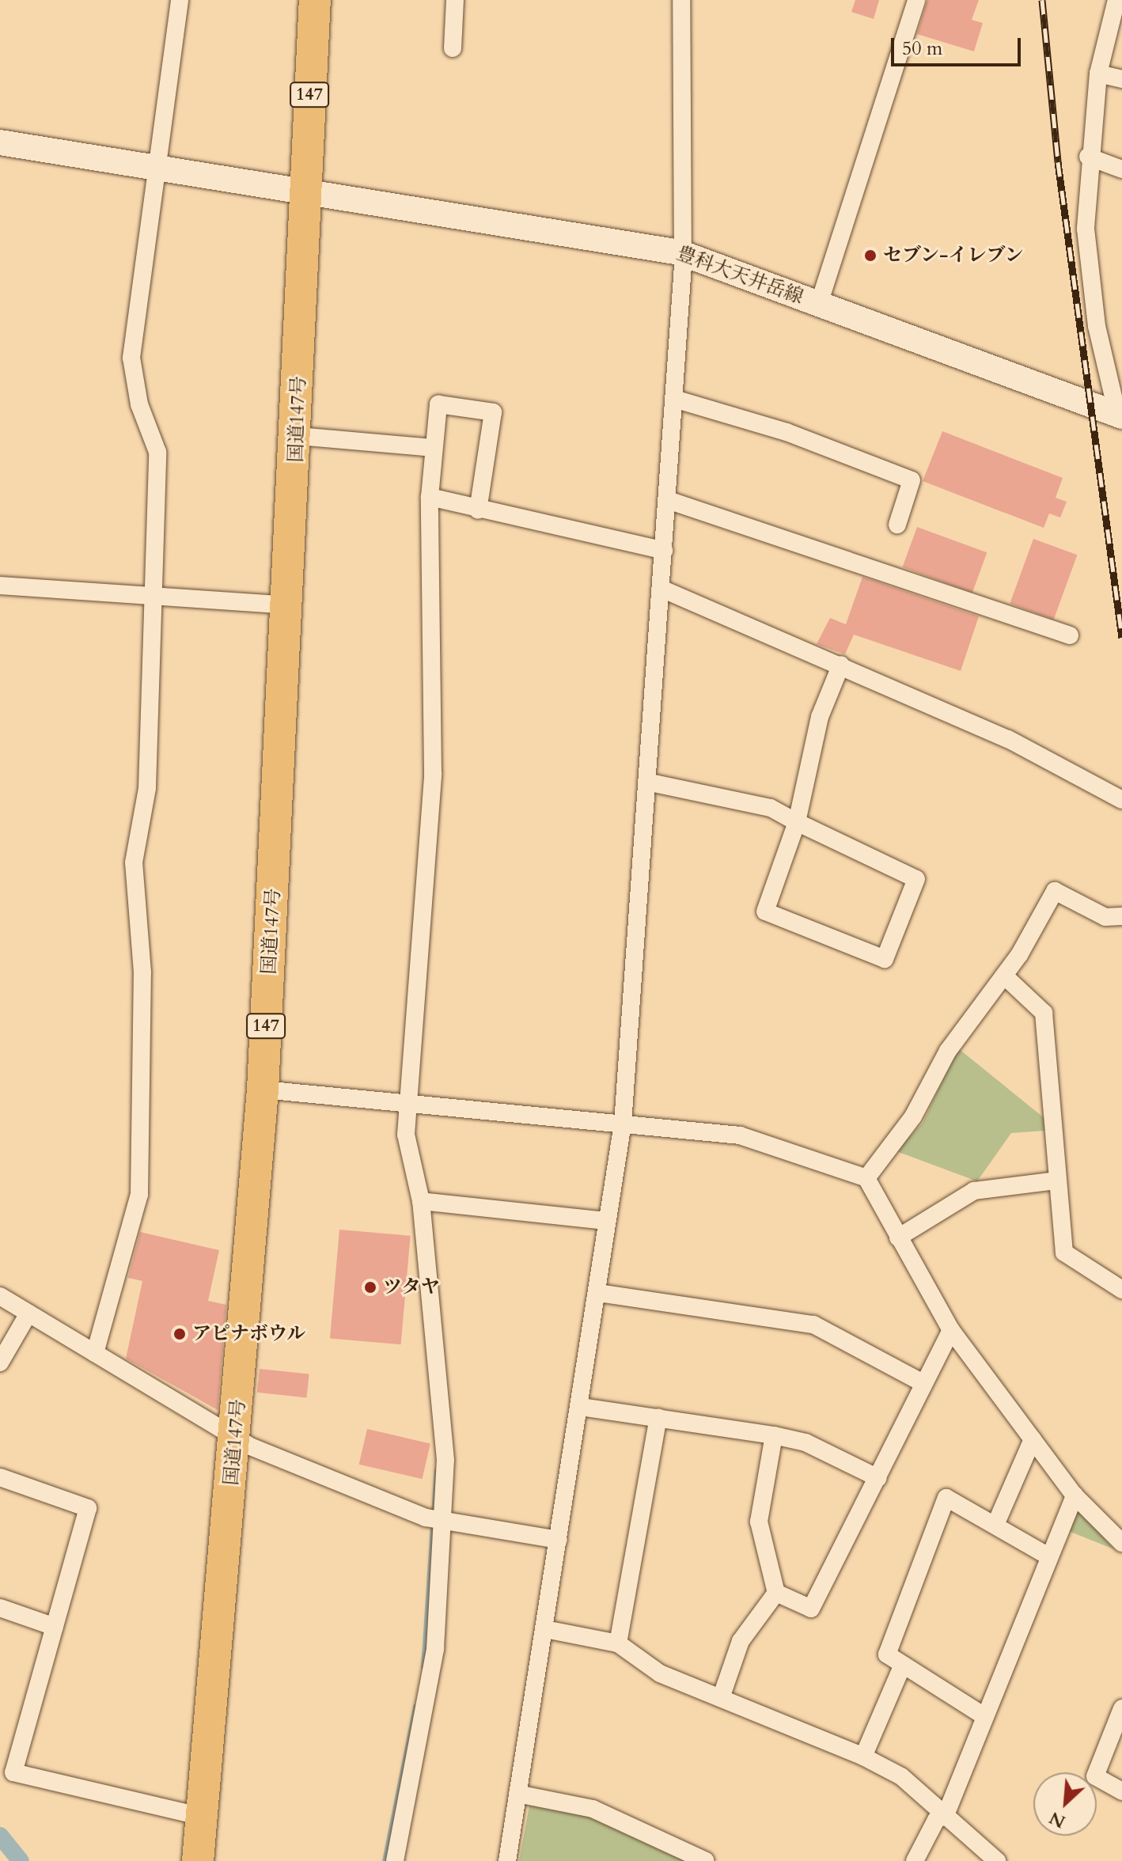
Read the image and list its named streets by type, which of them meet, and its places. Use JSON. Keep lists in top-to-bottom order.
{
  "streets": {
    "highway": ["147", "国道147号"],
    "main road": ["豊科大天井岳線"]
  },
  "crossings": [
    ["豊科大天井岳線", "国道147号"]
  ],
  "places": ["セブン-イレブン", "ツタヤ", "アピナボウル"],
  "scale_bar": "50 m",
  "north": "bottom left"
}
